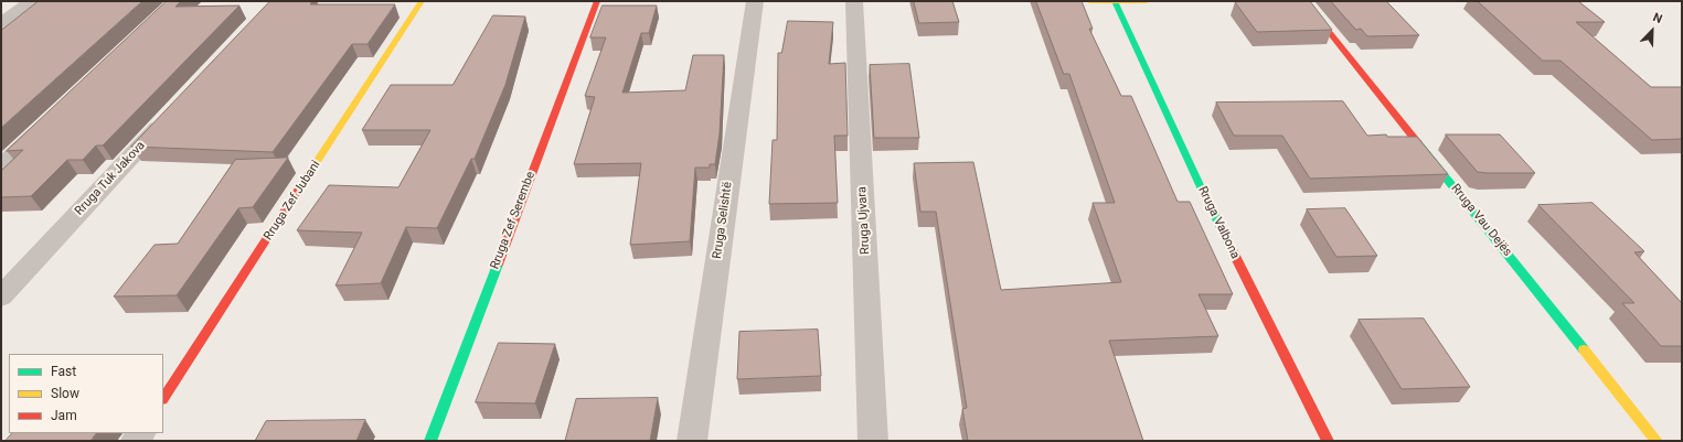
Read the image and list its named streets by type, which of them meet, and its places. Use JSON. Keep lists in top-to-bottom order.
{
  "streets": {
    "street": [
      "Rruga Tuk Jakova",
      "Rruga Zef Jubani",
      "Rruga Zef Serembe",
      "Rruga Selishtë",
      "Rruga Ujvara",
      "Rruga Vau Dejës",
      "Rruga Valbona"
    ]
  },
  "legend": ["Fast", "Slow", "Jam"],
  "north": "top right"
}
